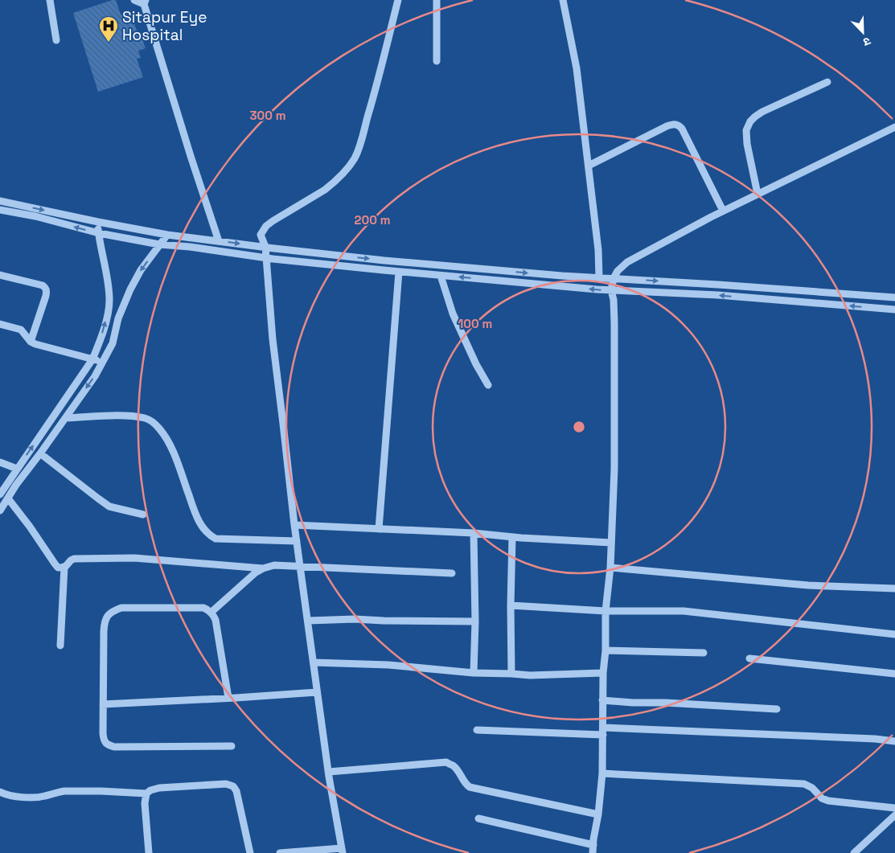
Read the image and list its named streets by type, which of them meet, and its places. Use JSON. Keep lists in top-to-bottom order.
{
  "places": {
    "hospital": ["Sitapur Eye Hospital"]
  },
  "north": "bottom right",
  "rings": ["300 m", "200 m", "100 m"]
}
